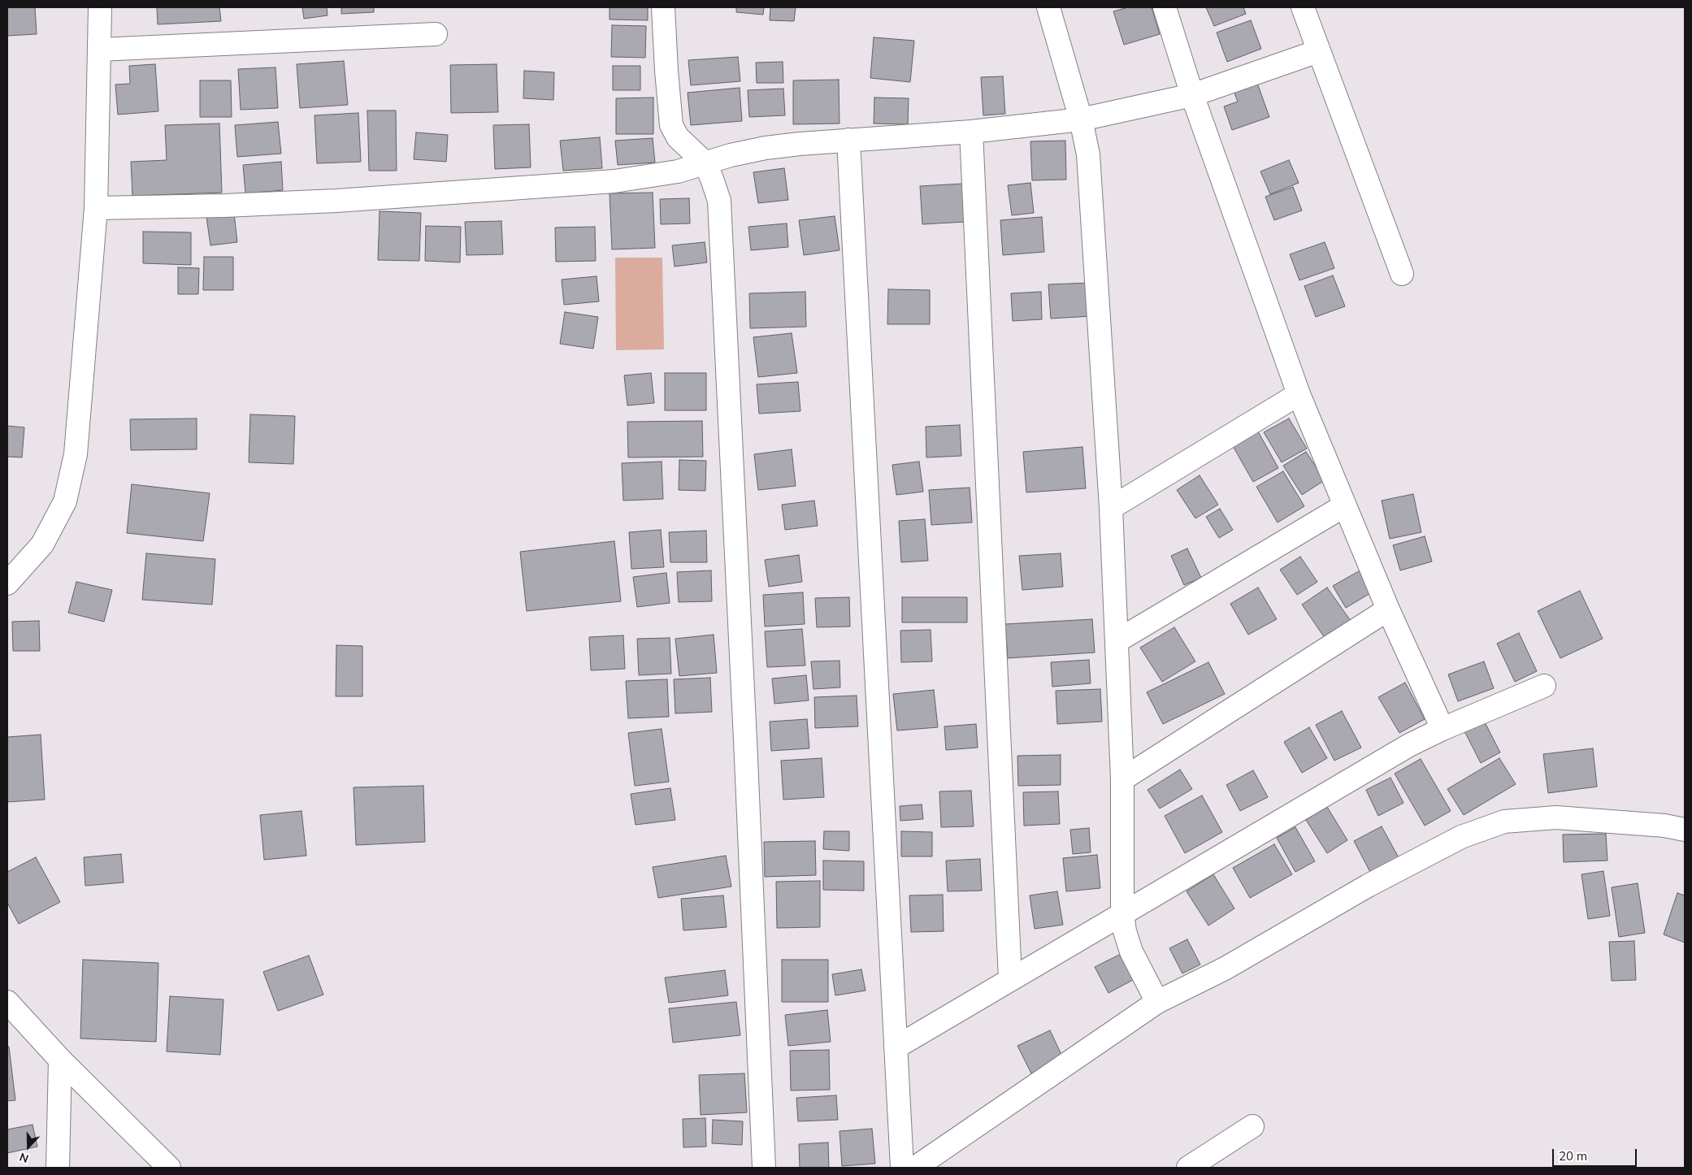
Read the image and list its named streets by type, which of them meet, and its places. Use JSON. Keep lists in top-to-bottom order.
{
  "scale_bar": "20 m",
  "north": "bottom"
}
